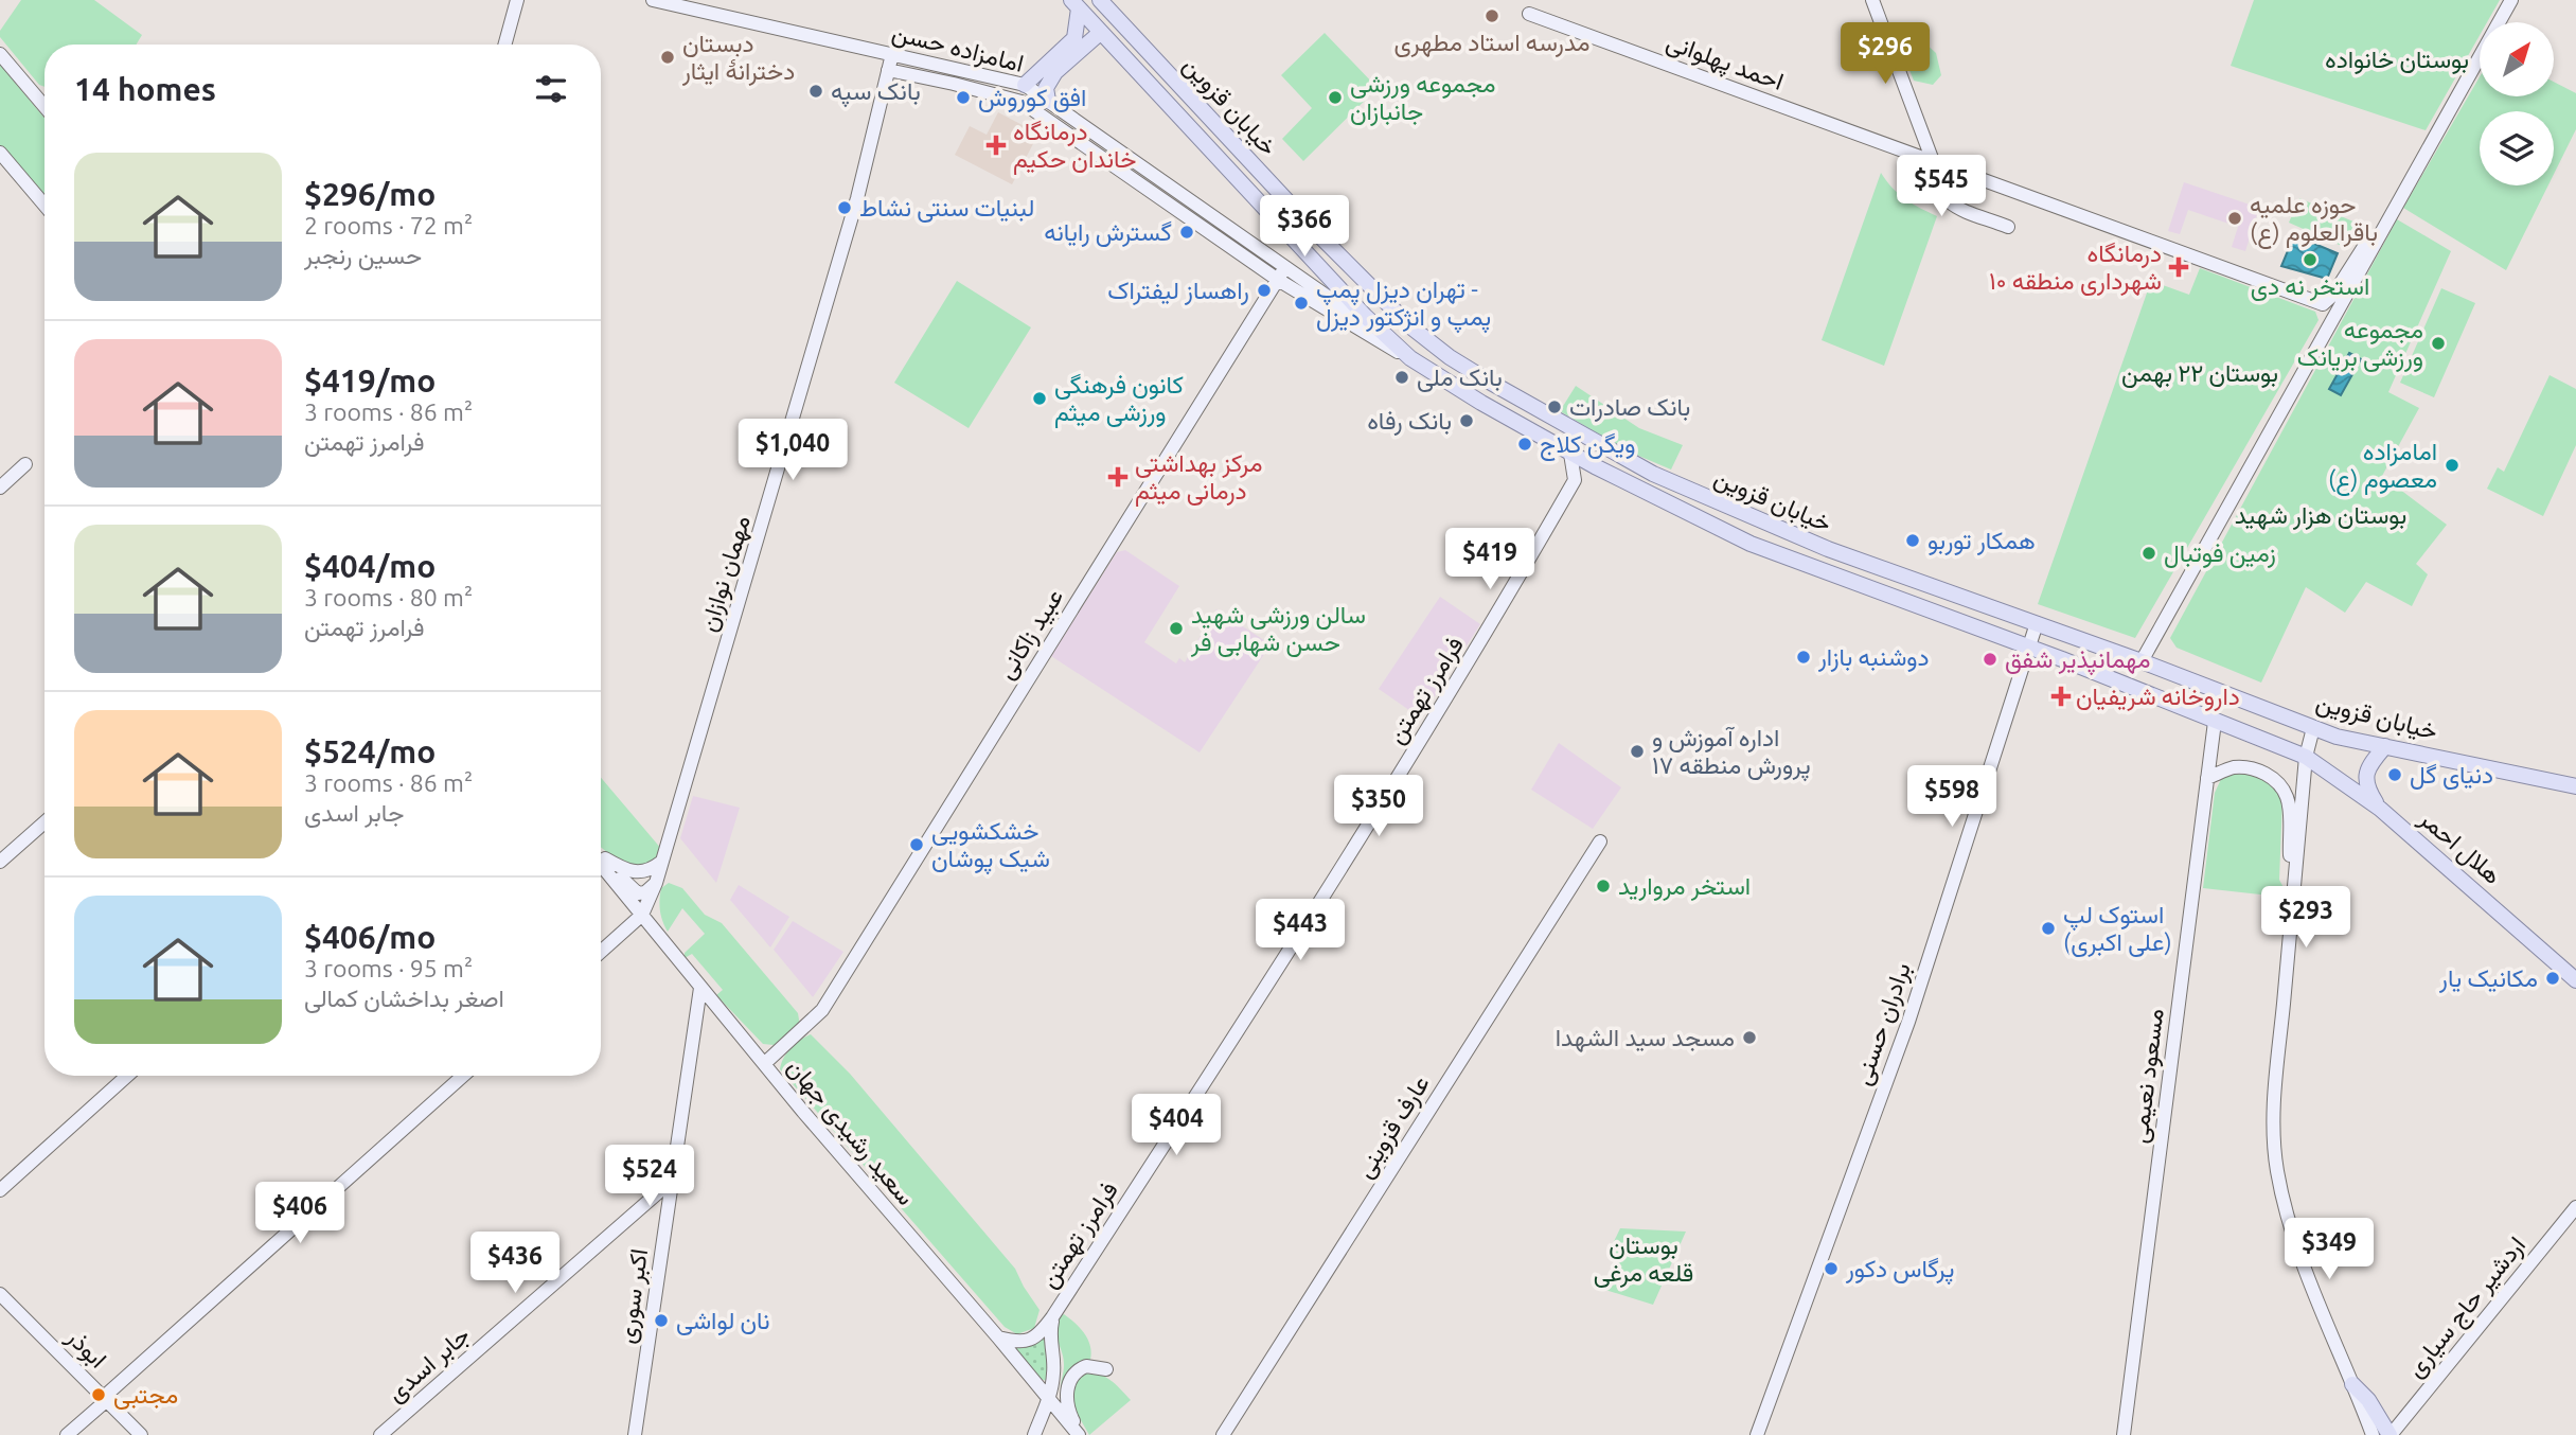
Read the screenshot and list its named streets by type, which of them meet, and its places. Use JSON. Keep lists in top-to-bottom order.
{
  "streets": {
    "main road": ["خیابان قزوین", "هلال احمر"],
    "street": [
      "امامزاده حسن",
      "احمد پهلوانی",
      "مهمان نوازان",
      "عبید زاکانی",
      "فرامرز تهمتن",
      "برادران حسنی",
      "مسعود نعیمی",
      "عارف قزوینی",
      "سعید رشیدی جهان",
      "اکبر سوری",
      "اردشیر حاج سیاری",
      "ابوذر",
      "جابر اسدی"
    ]
  },
  "crossings": [
    ["امامزاده حسن", "خیابان قزوین"],
    ["امامزاده حسن", "مهمان نوازان"],
    ["امامزاده حسن", "عبید زاکانی"],
    ["خیابان قزوین", "فرامرز تهمتن"],
    ["خیابان قزوین", "هلال احمر"],
    ["خیابان قزوین", "برادران حسنی"],
    ["خیابان قزوین", "مسعود نعیمی"],
    ["مهمان نوازان", "سعید رشیدی جهان"],
    ["عبید زاکانی", "سعید رشیدی جهان"],
    ["فرامرز تهمتن", "سعید رشیدی جهان"],
    ["سعید رشیدی جهان", "اکبر سوری"],
    ["اکبر سوری", "جابر اسدی"]
  ],
  "parks": [
    "بوستان خانواده",
    "بوستان ۲۲ بهمن",
    "بوستان هزار شهید",
    "بوستان قلعه مرغی"
  ],
  "places": {
    "other": [
      "مدرسه استاد مطهری",
      "دبستان دخترانهٔ ایثار",
      "بانک سپه",
      "افق کوروش",
      "مجموعه ورزشی جانبازان",
      "لبنیات سنتی نشاط",
      "حوزه علمیه باقرالعلوم (ع)",
      "گسترش رایانه",
      "استخر نه دی",
      "راهساز لیفتراک",
      "تهران دیزل پمپ - پمپ و انژکتور دیزل",
      "مجموعه ورزشی بریانک",
      "بانک ملی",
      "کانون فرهنگی ورزشی میثم",
      "بانک صادرات",
      "بانک رفاه",
      "ویگن کلاج",
      "امامزاده معصوم (ع)",
      "همکار توربو",
      "زمین فوتبال",
      "سالن ورزشی شهید حسن شهابی فر",
      "دوشنبه بازار",
      "مهمانپذیر شفق",
      "اداره آموزش و پرورش منطقه ۱۷",
      "دنیای گل",
      "خشکشویی شیک پوشان",
      "استخر مروارید",
      "استوک لپ (علی اکبری)",
      "مکانیک یار",
      "مسجد سید الشهدا",
      "پرگاس دکور",
      "نان لواشی",
      "مجتبی"
    ],
    "health": [
      "درمانگاه خاندان حکیم",
      "درمانگاه شهرداری منطقه ۱۰",
      "مرکز بهداشتی درمانی میثم",
      "داروخانه شریفیان"
    ]
  },
  "north": "top right",
  "page": {
    "price": [
      "$296",
      "$545",
      "$366",
      "$1,040",
      "$419",
      "$598",
      "$350",
      "$293",
      "$443",
      "$404",
      "$524",
      "$406",
      "$349",
      "$436"
    ],
    "heading": "14 homes",
    "list": [
      {
        "name": "$296/mo",
        "note": "2 rooms · 72 m² · حسین رنجبر"
      },
      {
        "name": "$419/mo",
        "note": "3 rooms · 86 m² · فرامرز تهمتن"
      },
      {
        "name": "$404/mo",
        "note": "3 rooms · 80 m² · فرامرز تهمتن"
      },
      {
        "name": "$524/mo",
        "note": "3 rooms · 86 m² · جابر اسدی"
      },
      {
        "name": "$406/mo",
        "note": "3 rooms · 95 m² · اصغر بداخشان کمالی"
      }
    ]
  }
}
